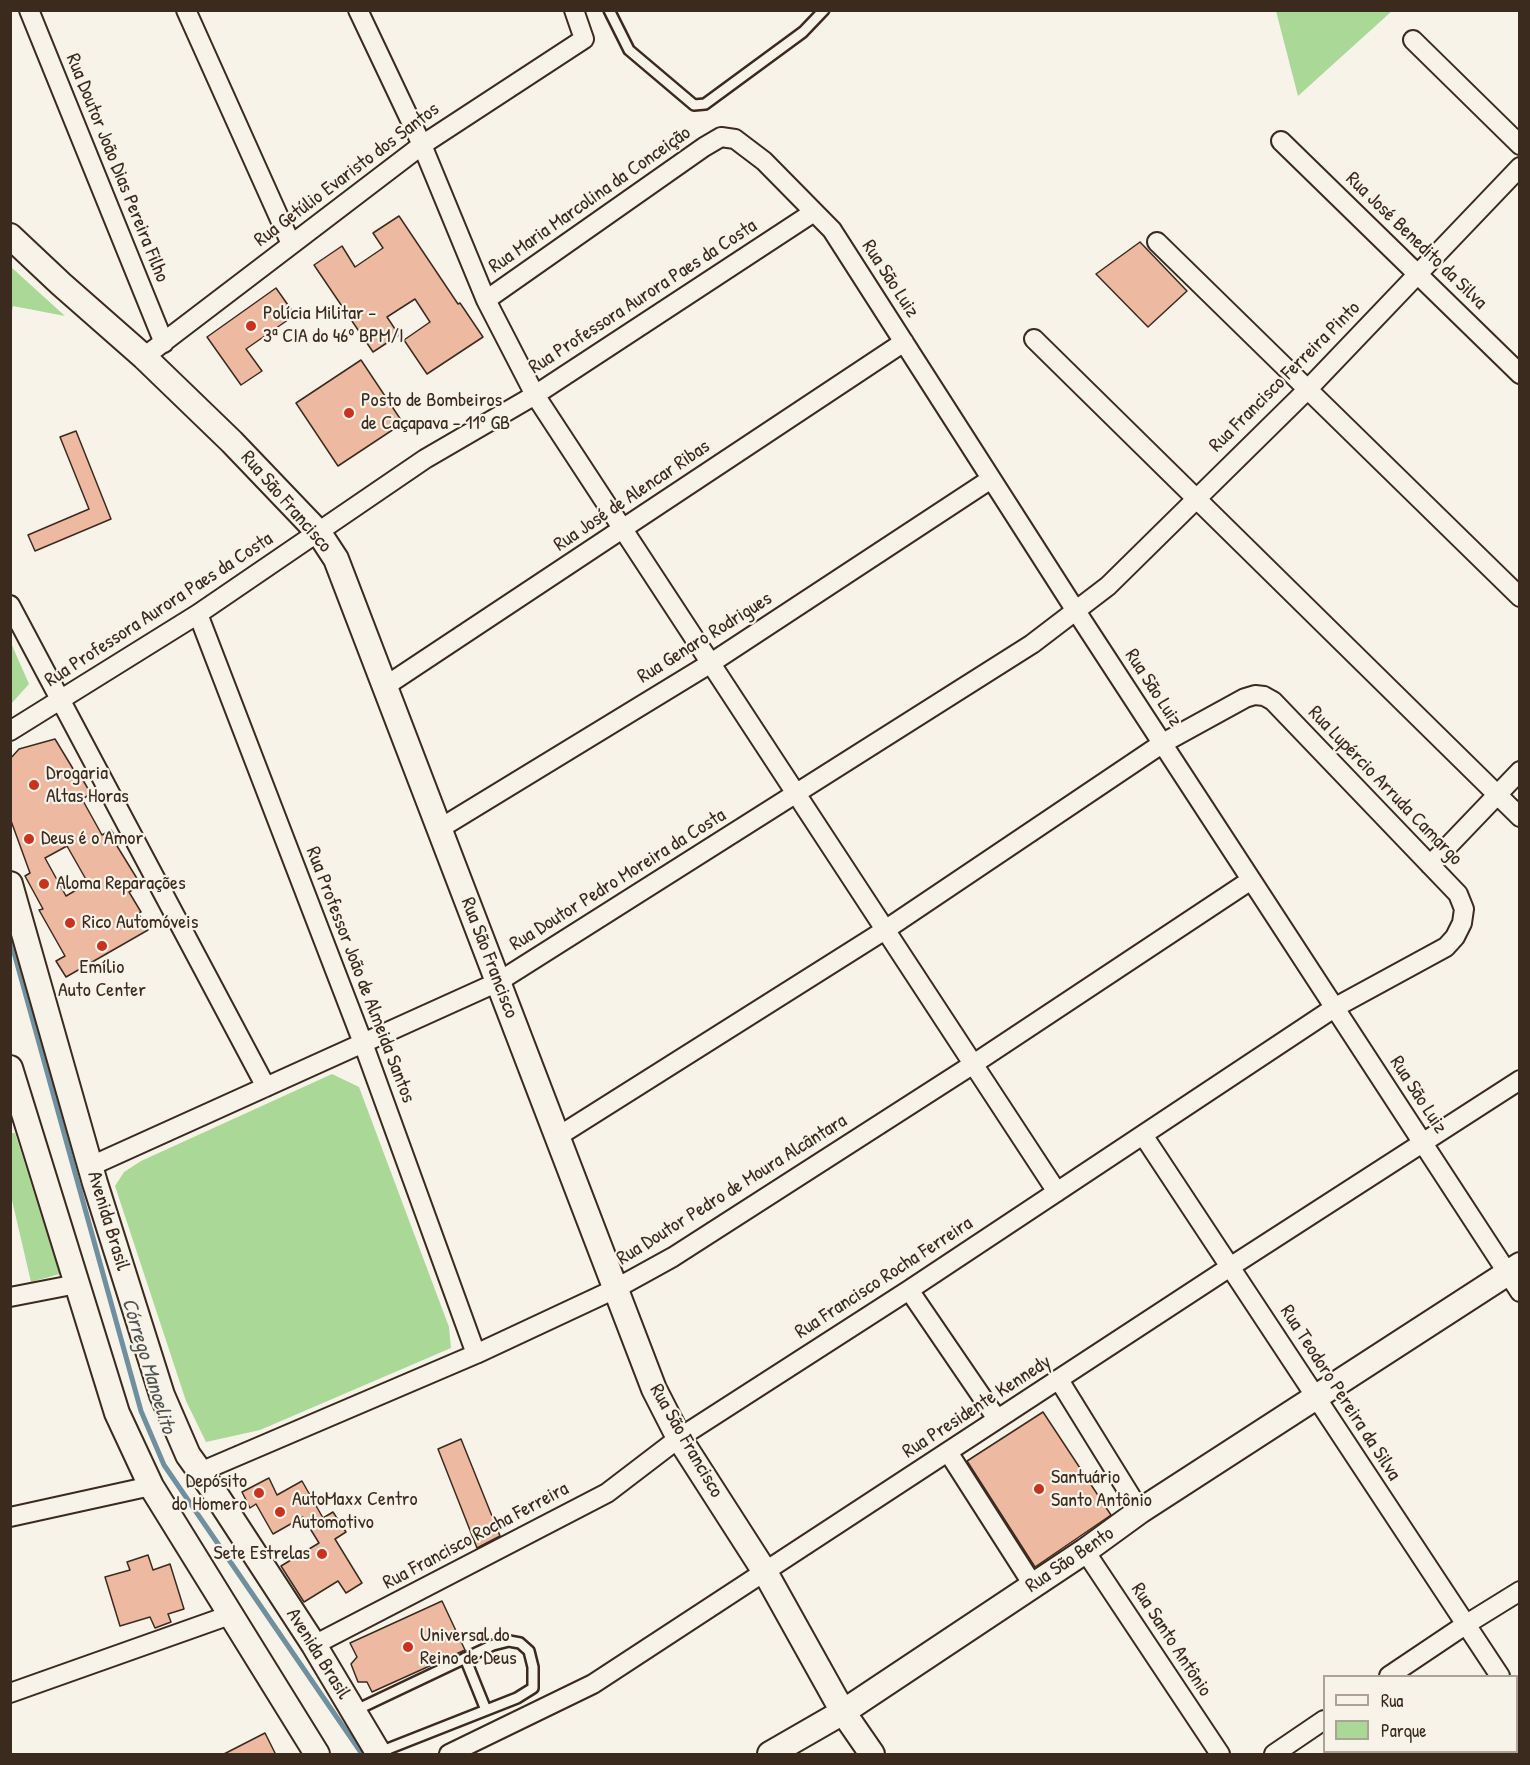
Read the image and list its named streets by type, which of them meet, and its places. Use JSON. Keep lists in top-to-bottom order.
{
  "streets": {
    "street": [
      "Rua Doutor João Dias Pereira Filho",
      "Rua Getúlio Evaristo dos Santos",
      "Rua Maria Marcolina da Conceição",
      "Rua José Benedito da Silva",
      "Rua São Luiz",
      "Rua Professora Aurora Paes da Costa",
      "Rua Francisco Ferreira Pinto",
      "Rua José de Alencar Ribas",
      "Rua São Francisco",
      "Rua Genaro Rodrigues",
      "Rua Lupércio Arruda Camargo",
      "Rua Doutor Pedro Moreira da Costa",
      "Rua Professor João de Almeida Santos",
      "Rua Doutor Pedro de Moura Alcântara",
      "Avenida Brasil",
      "Rua Francisco Rocha Ferreira",
      "Rua Teodoro Pereira da Silva",
      "Rua Presidente Kennedy",
      "Rua São Bento",
      "Rua Santo Antônio"
    ]
  },
  "crossings": [
    ["Rua Doutor João Dias Pereira Filho", "Rua Getúlio Evaristo dos Santos"],
    ["Rua Getúlio Evaristo dos Santos", "Rua São Francisco"],
    ["Rua Maria Marcolina da Conceição", "Rua São Luiz"],
    ["Rua José Benedito da Silva", "Rua Francisco Ferreira Pinto"],
    ["Rua São Luiz", "Rua Professora Aurora Paes da Costa"],
    ["Rua São Luiz", "Rua Francisco Ferreira Pinto"],
    ["Rua São Luiz", "Rua José de Alencar Ribas"],
    ["Rua São Luiz", "Rua Genaro Rodrigues"],
    ["Rua São Luiz", "Rua Lupércio Arruda Camargo"],
    ["Rua São Luiz", "Rua Doutor Pedro Moreira da Costa"],
    ["Rua São Luiz", "Rua Doutor Pedro de Moura Alcântara"],
    ["Rua São Luiz", "Rua Francisco Rocha Ferreira"],
    ["Rua São Luiz", "Rua Presidente Kennedy"],
    ["Rua São Luiz", "Rua São Bento"],
    ["Rua Professora Aurora Paes da Costa", "Rua São Francisco"],
    ["Rua Professora Aurora Paes da Costa", "Rua Professor João de Almeida Santos"],
    ["Rua Francisco Ferreira Pinto", "Rua Doutor Pedro Moreira da Costa"],
    ["Rua José de Alencar Ribas", "Rua São Francisco"],
    ["Rua São Francisco", "Rua Genaro Rodrigues"],
    ["Rua São Francisco", "Rua Doutor Pedro Moreira da Costa"],
    ["Rua São Francisco", "Rua Doutor Pedro de Moura Alcântara"],
    ["Rua São Francisco", "Rua Francisco Rocha Ferreira"],
    ["Rua São Francisco", "Rua Presidente Kennedy"],
    ["Rua São Francisco", "Rua São Bento"],
    ["Rua Lupércio Arruda Camargo", "Rua Francisco Rocha Ferreira"],
    ["Rua Doutor Pedro Moreira da Costa", "Rua Professor João de Almeida Santos"],
    ["Rua Doutor Pedro Moreira da Costa", "Avenida Brasil"],
    ["Rua Professor João de Almeida Santos", "Rua Doutor Pedro de Moura Alcântara"],
    ["Rua Doutor Pedro de Moura Alcântara", "Avenida Brasil"],
    ["Avenida Brasil", "Rua Francisco Rocha Ferreira"],
    ["Rua Francisco Rocha Ferreira", "Rua Teodoro Pereira da Silva"],
    ["Rua Teodoro Pereira da Silva", "Rua Presidente Kennedy"],
    ["Rua Teodoro Pereira da Silva", "Rua São Bento"],
    ["Rua São Bento", "Rua Santo Antônio"]
  ],
  "water": ["Córrego Manoelito"],
  "places": [
    "Polícia Militar - 3ª CIA do 46º BPM/I",
    "Posto de Bombeiros de Caçapava - 11º GB",
    "Drogaria Altas Horas",
    "Deus é o Amor",
    "Aloma Reparações",
    "Rico Automóveis",
    "Emílio Auto Center",
    "Santuário Santo Antônio",
    "Depósito do Homero",
    "AutoMaxx Centro Automotivo",
    "Sete Estrelas",
    "Universal do Reino de Deus"
  ],
  "legend": ["Rua", "Parque"]
}
